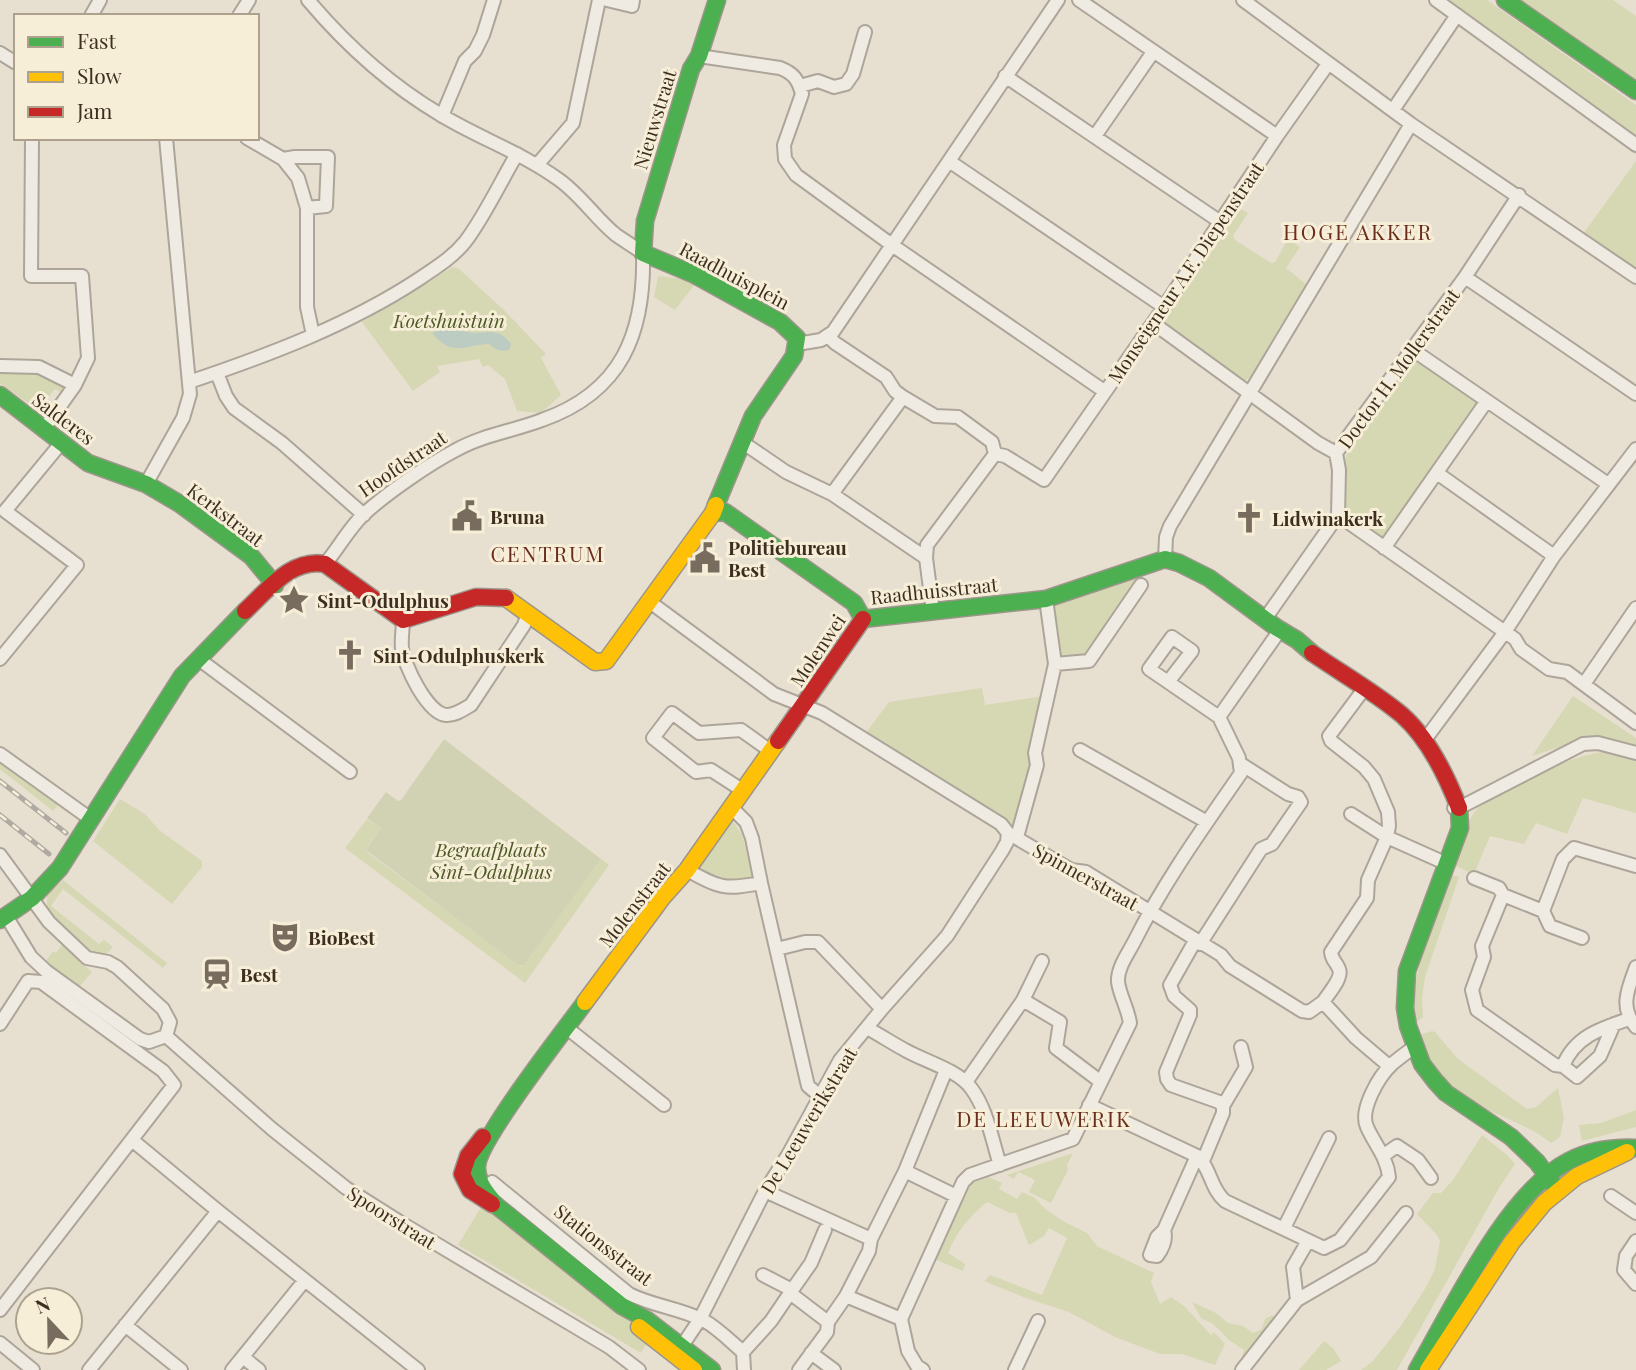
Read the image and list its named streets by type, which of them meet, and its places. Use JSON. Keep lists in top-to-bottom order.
{
  "streets": {
    "street": [
      "Nieuwstraat",
      "Monseigneur A.F. Diepenstraat",
      "Raadhuisplein",
      "Doctor H. Mollerstraat",
      "Salderes",
      "Hoofdstraat",
      "Kerkstraat",
      "Raadhuisstraat",
      "Molenwei",
      "Spinnerstraat",
      "Molenstraat",
      "De Leeuwerikstraat",
      "Spoorstraat",
      "Stationsstraat"
    ]
  },
  "crossings": [
    ["Nieuwstraat", "Raadhuisplein"],
    ["Nieuwstraat", "Hoofdstraat"],
    ["Raadhuisplein", "Hoofdstraat"],
    ["Salderes", "Kerkstraat"],
    ["Raadhuisstraat", "Molenwei"],
    ["Molenwei", "Spinnerstraat"],
    ["Molenwei", "Molenstraat"],
    ["Spinnerstraat", "Molenstraat"],
    ["Spinnerstraat", "De Leeuwerikstraat"],
    ["Molenstraat", "Stationsstraat"],
    ["De Leeuwerikstraat", "Stationsstraat"]
  ],
  "districts": ["HOGE AKKER", "CENTRUM", "DE LEEUWERIK"],
  "parks": ["Koetshuistuin", "Begraafplaats Sint-Odulphus"],
  "places": {
    "public building": ["Bruna", "Politiebureau Best"],
    "church": ["Lidwinakerk", "Sint-Odulphuskerk"],
    "place": ["Sint-Odulphus"],
    "theatre": ["BioBest"],
    "station": ["Best"]
  },
  "legend": ["Fast", "Slow", "Jam"],
  "north": "top"
}
